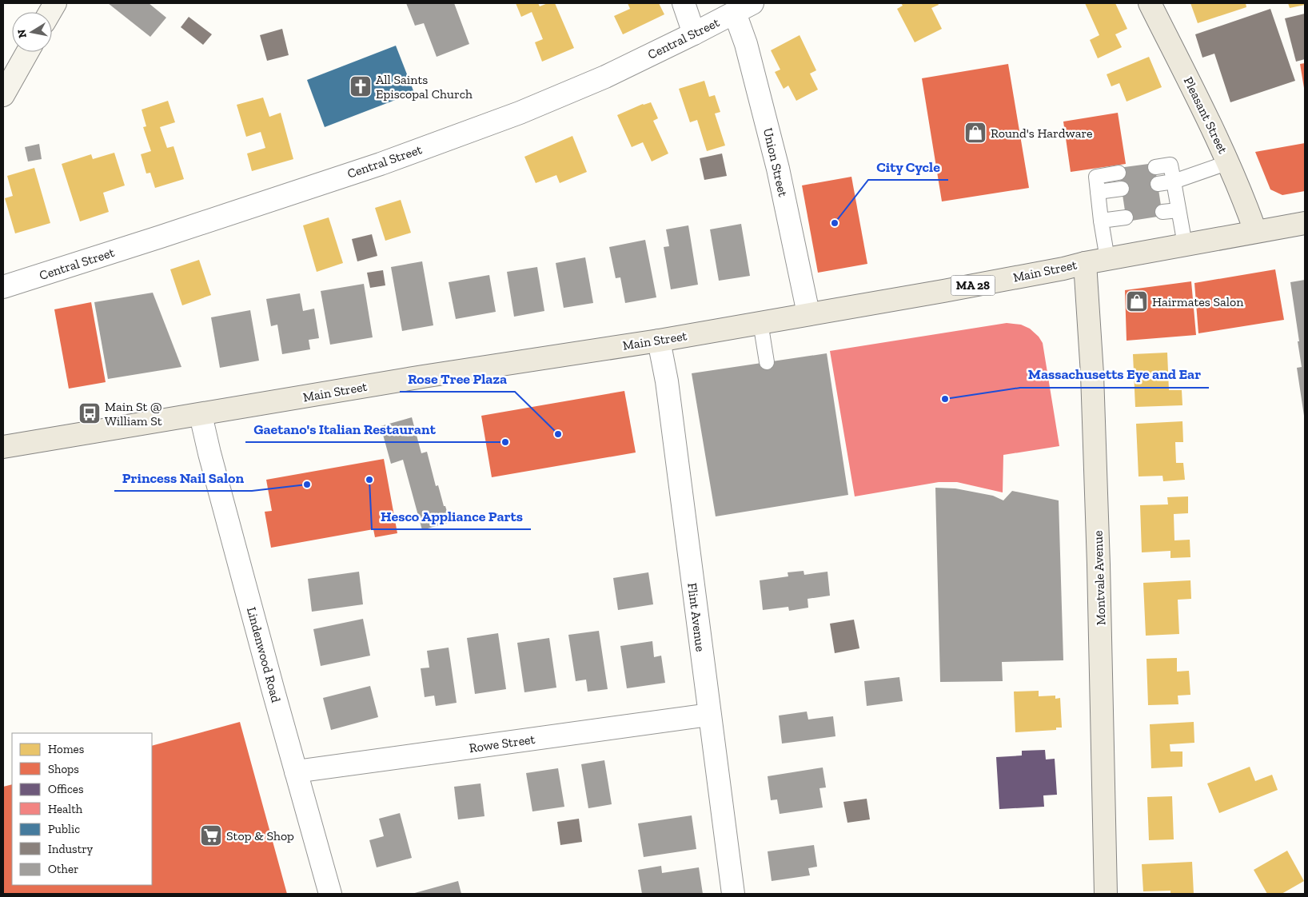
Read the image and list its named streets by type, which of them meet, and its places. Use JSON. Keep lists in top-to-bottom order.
{
  "streets": {
    "main road": [
      "Pleasant Street",
      "Main Street",
      "MA 28",
      "Montvale Avenue"
    ],
    "street": [
      "Central Street",
      "Union Street",
      "Flint Avenue",
      "Lindenwood Road",
      "Rowe Street"
    ]
  },
  "crossings": [
    ["Central Street", "Union Street"],
    ["Pleasant Street", "Main Street"],
    ["Union Street", "Main Street"],
    ["Main Street", "Montvale Avenue"],
    ["Main Street", "Flint Avenue"],
    ["Main Street", "Lindenwood Road"],
    ["Flint Avenue", "Rowe Street"],
    ["Lindenwood Road", "Rowe Street"]
  ],
  "places": {
    "church": ["All Saints Episcopal Church"],
    "shop": ["Round's Hardware", "Hairmates Salon"],
    "other": [
      "City Cycle",
      "Massachusetts Eye and Ear",
      "Rose Tree Plaza",
      "Gaetano's Italian Restaurant",
      "Hesco Appliance Parts",
      "Princess Nail Salon"
    ],
    "bus stop": ["Main St @ William St"],
    "supermarket": ["Stop & Shop"]
  },
  "legend": [
    "Homes",
    "Shops",
    "Offices",
    "Health",
    "Public",
    "Industry",
    "Other"
  ],
  "north": "left"
}
